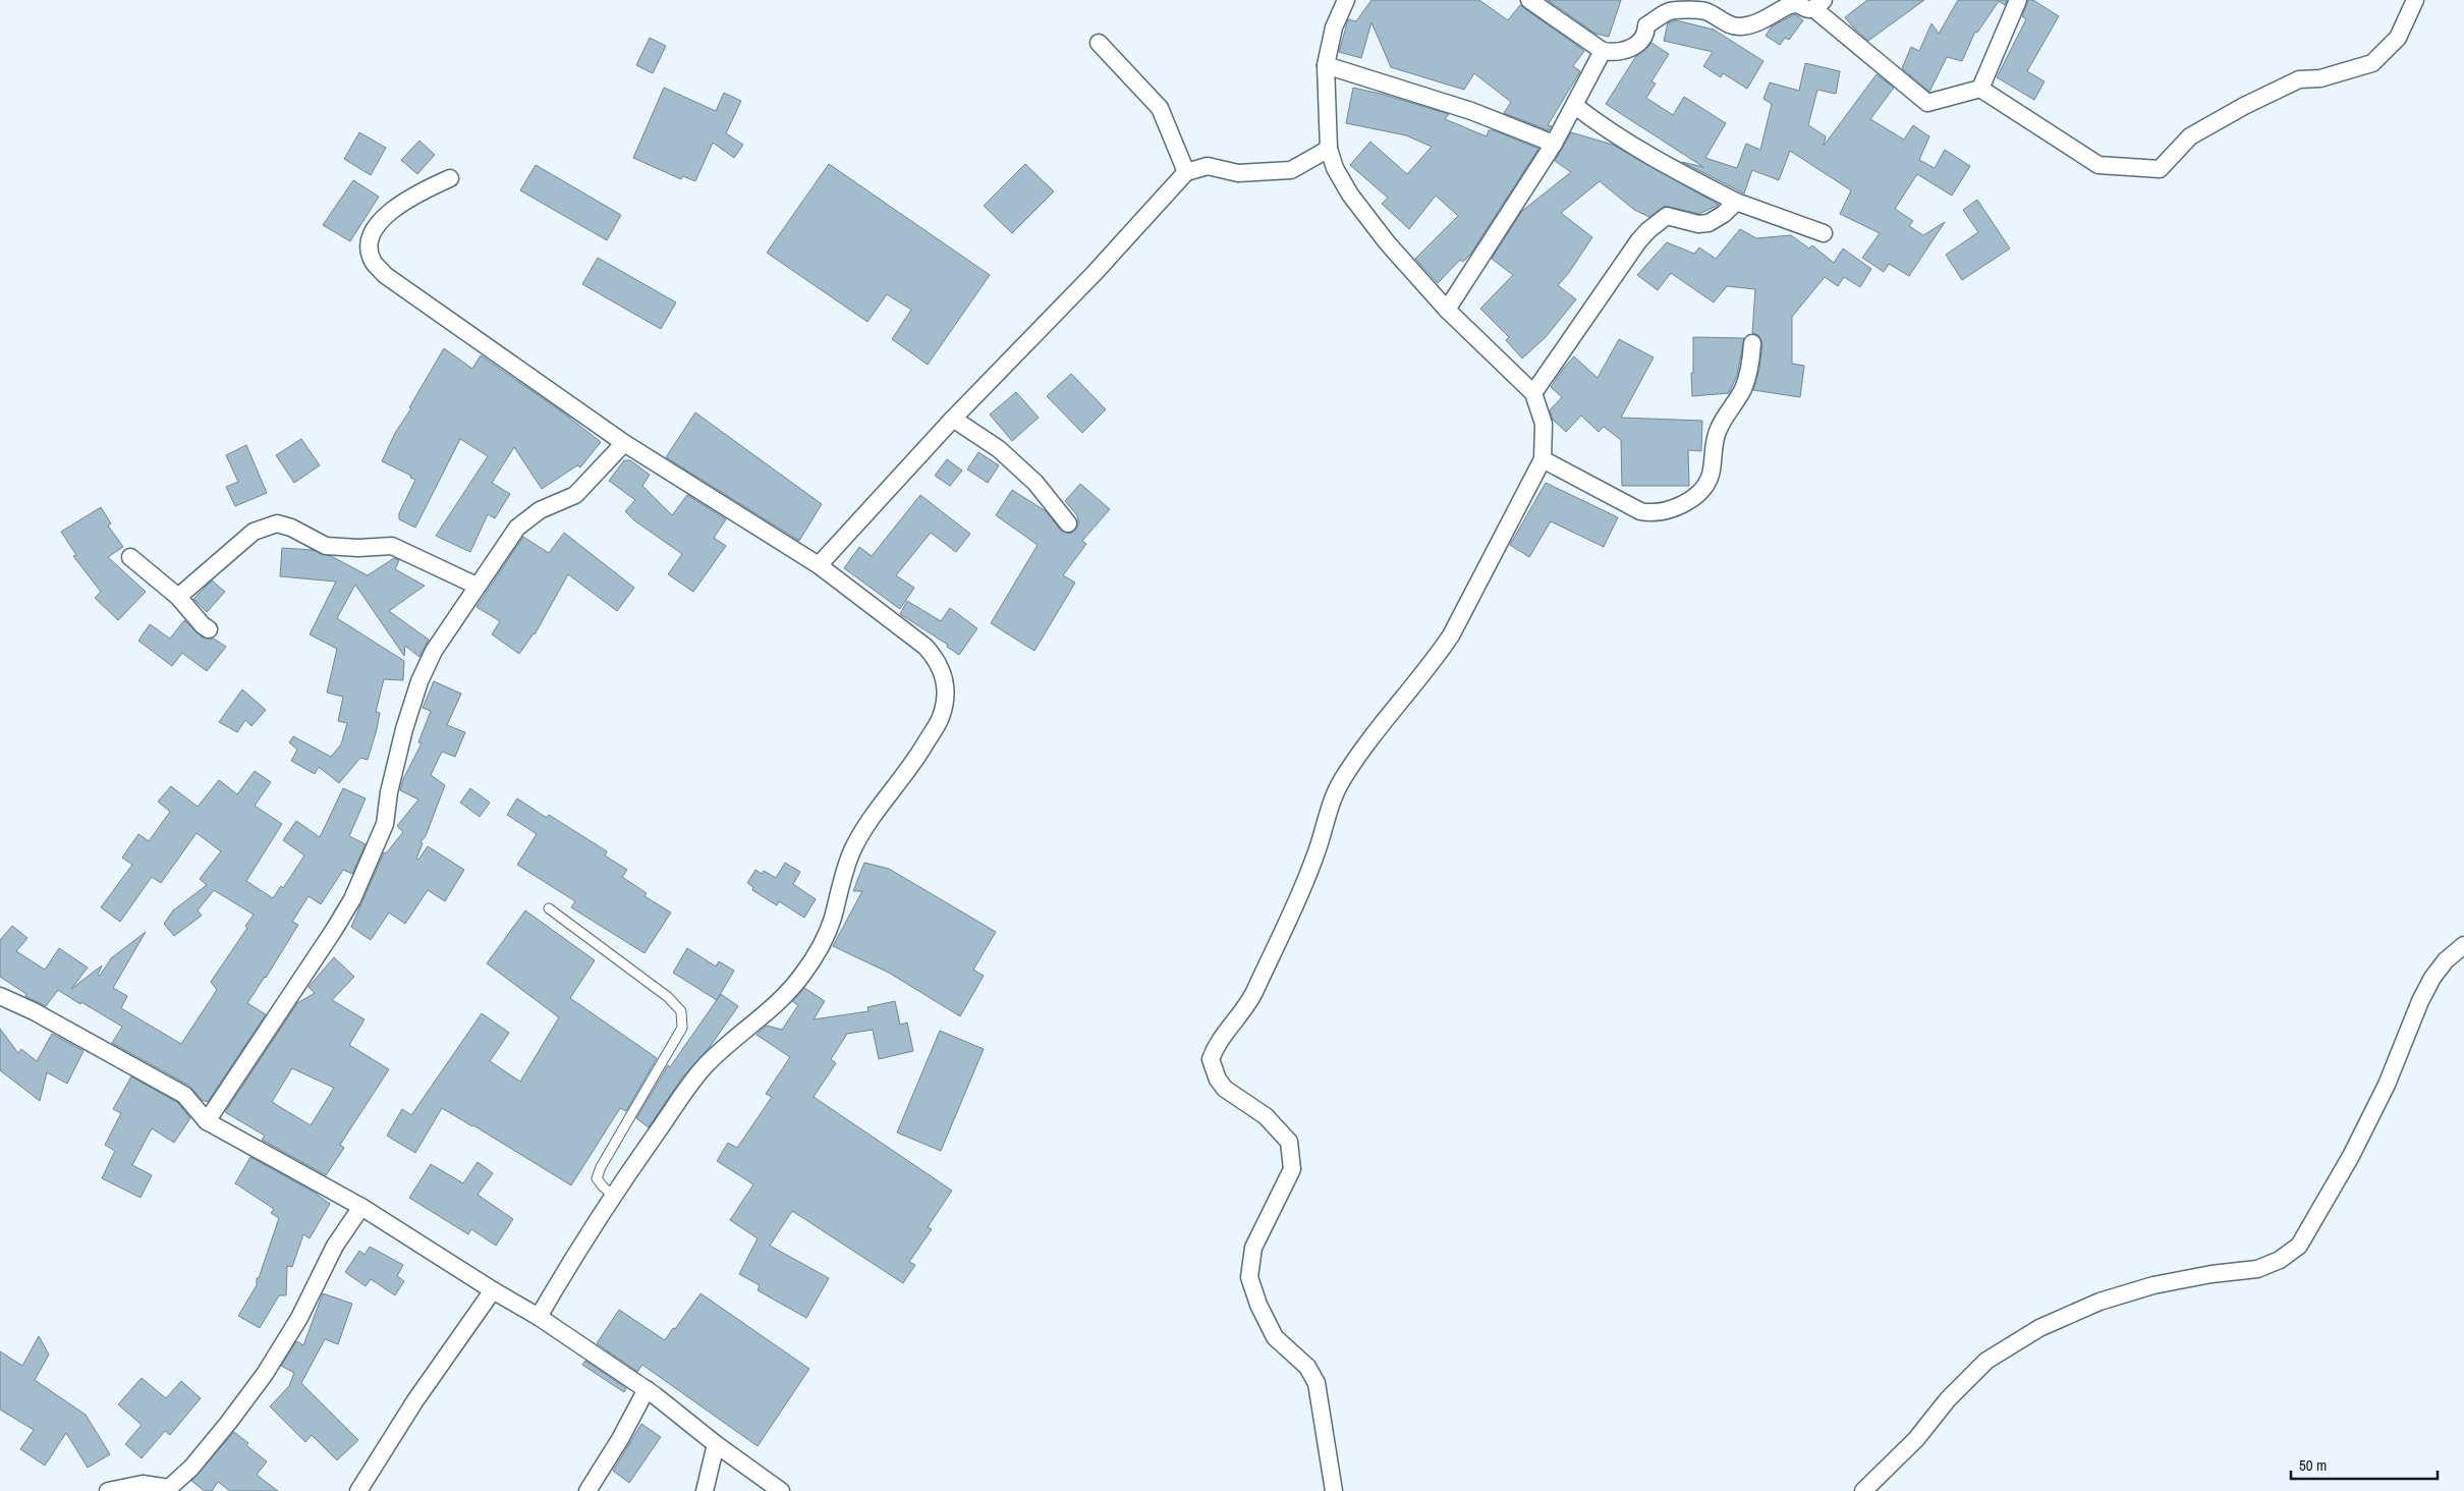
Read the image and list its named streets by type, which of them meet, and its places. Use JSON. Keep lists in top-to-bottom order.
{
  "scale_bar": "50 m"
}
